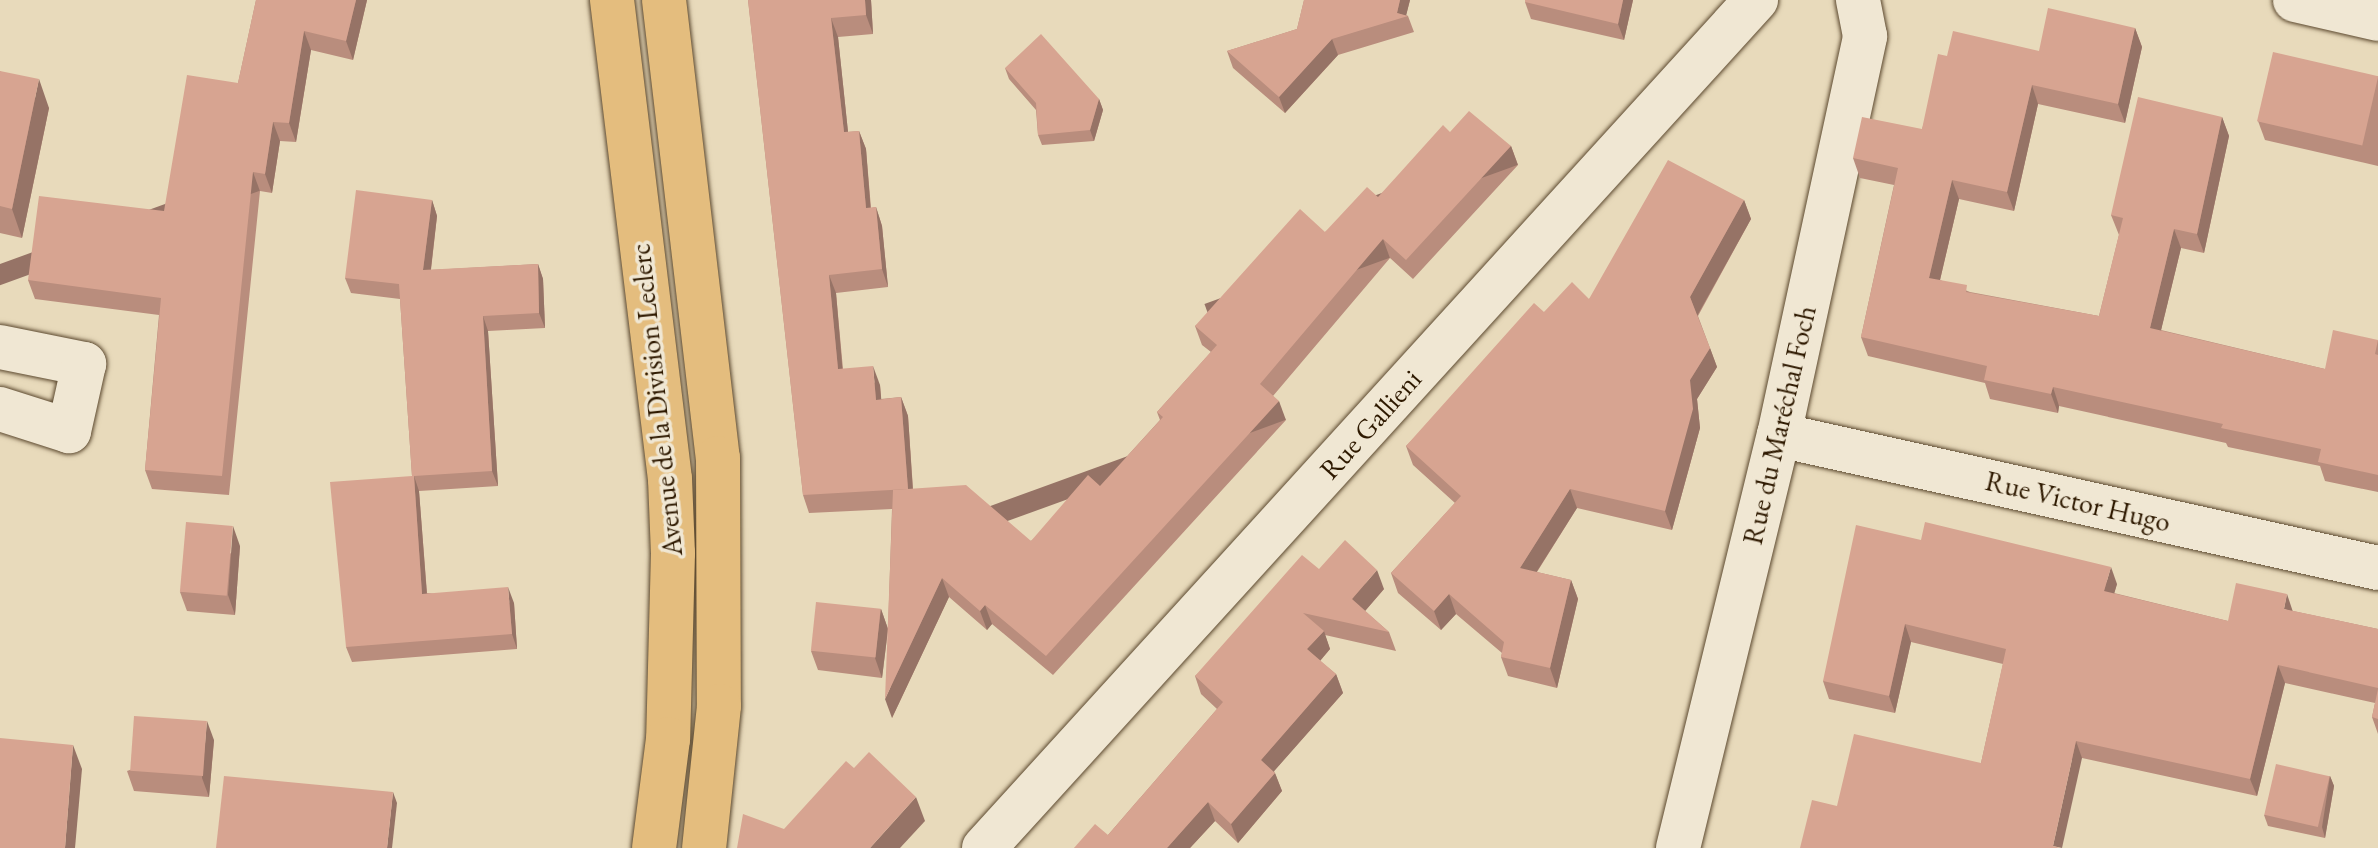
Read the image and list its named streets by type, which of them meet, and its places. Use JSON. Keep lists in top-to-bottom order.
{
  "streets": {
    "main road": ["Avenue de la Division Leclerc"],
    "street": ["Rue Gallieni", "Rue du Maréchal Foch", "Rue Victor Hugo"]
  },
  "crossings": [
    ["Rue du Maréchal Foch", "Rue Victor Hugo"]
  ]
}
